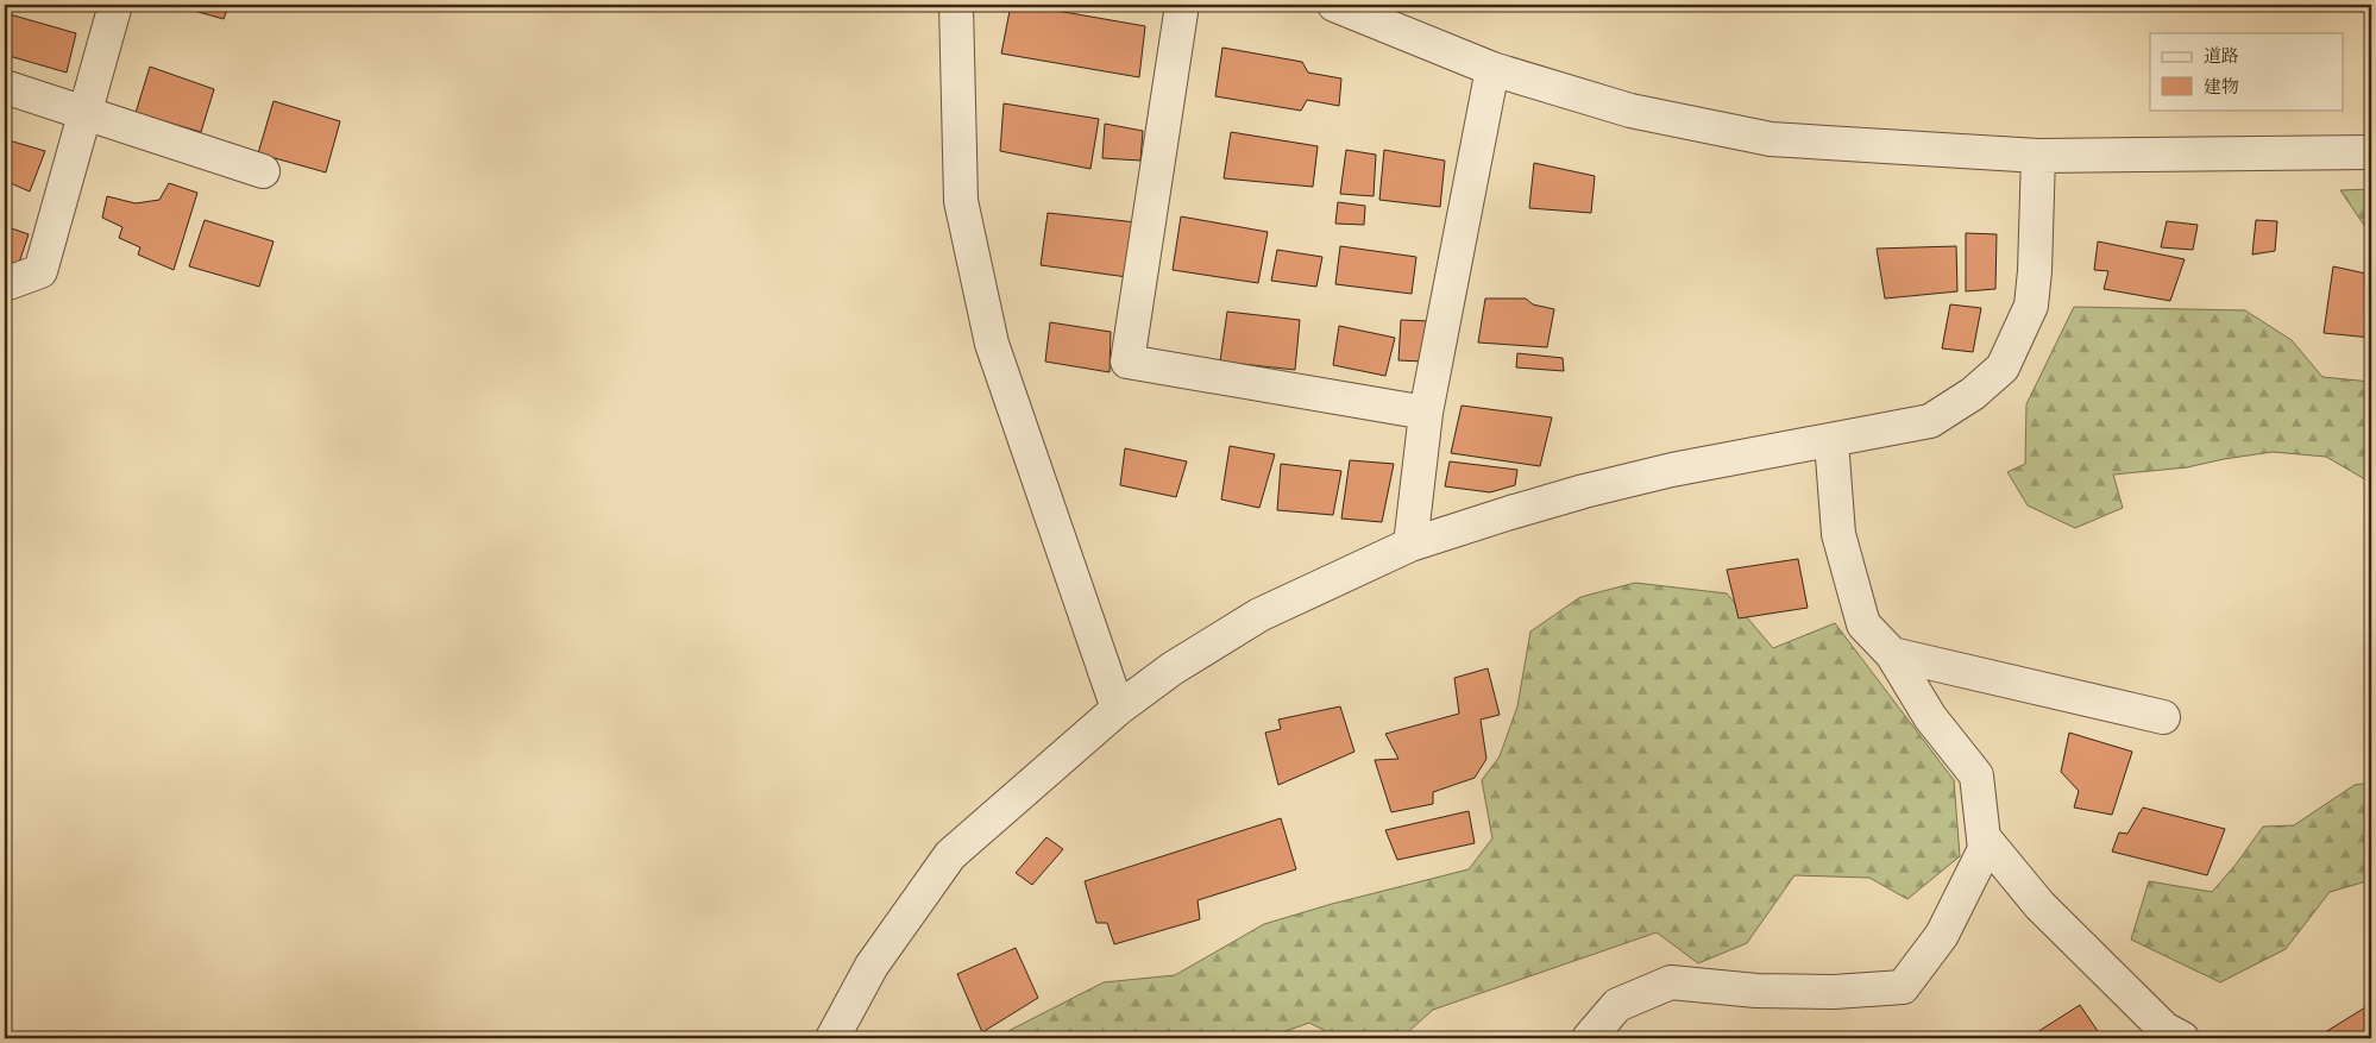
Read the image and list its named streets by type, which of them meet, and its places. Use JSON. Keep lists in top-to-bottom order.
{
  "legend": ["道路", "建物"]
}
